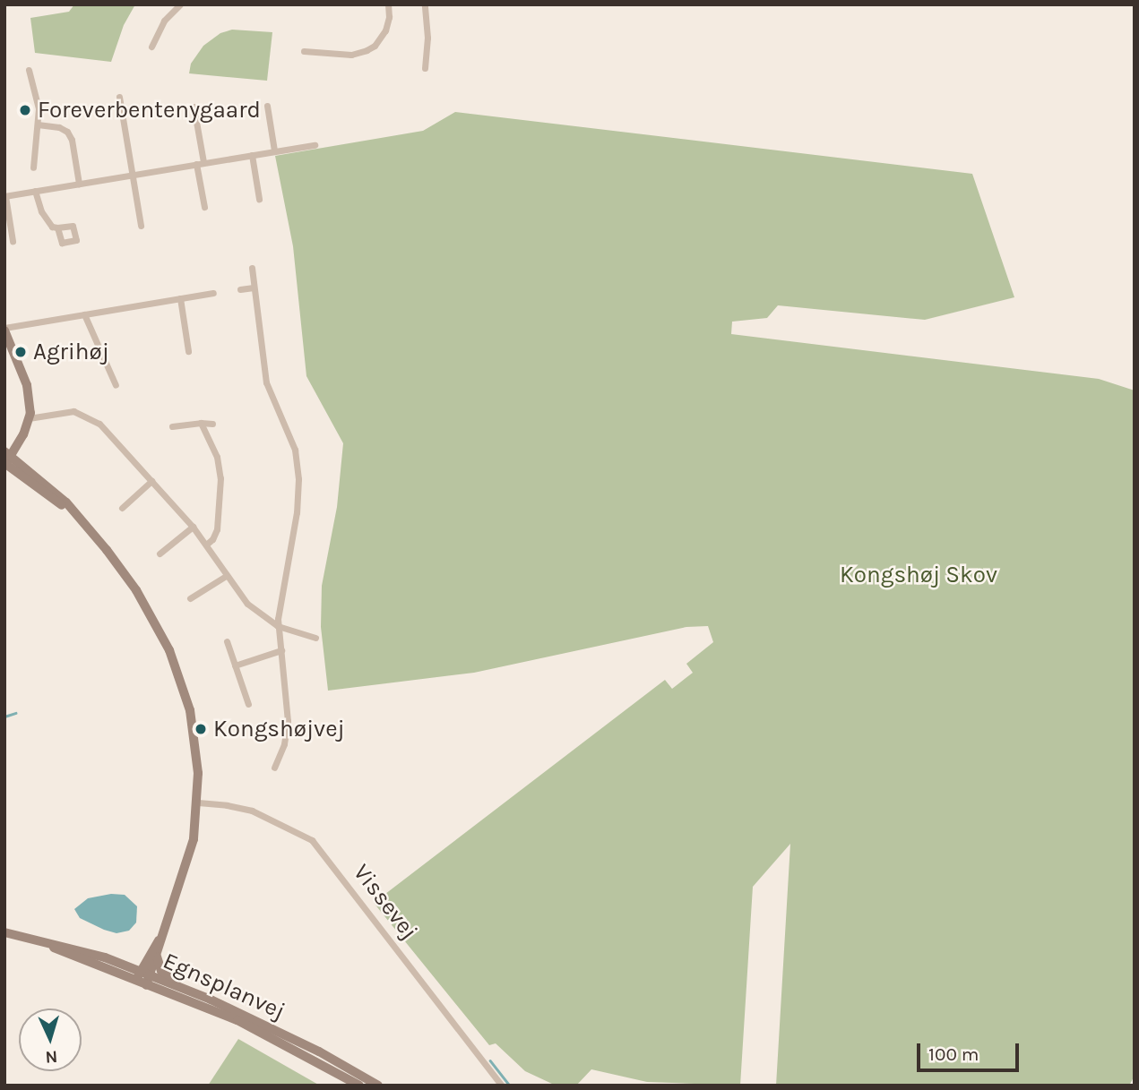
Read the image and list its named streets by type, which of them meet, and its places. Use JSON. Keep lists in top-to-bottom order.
{
  "streets": {
    "main road": ["Egnsplanvej"],
    "street": ["Vissevej"]
  },
  "parks": ["Kongshøj Skov"],
  "places": ["Foreverbentenygaard", "Agrihøj", "Kongshøjvej"],
  "scale_bar": "100 m",
  "north": "bottom"
}
